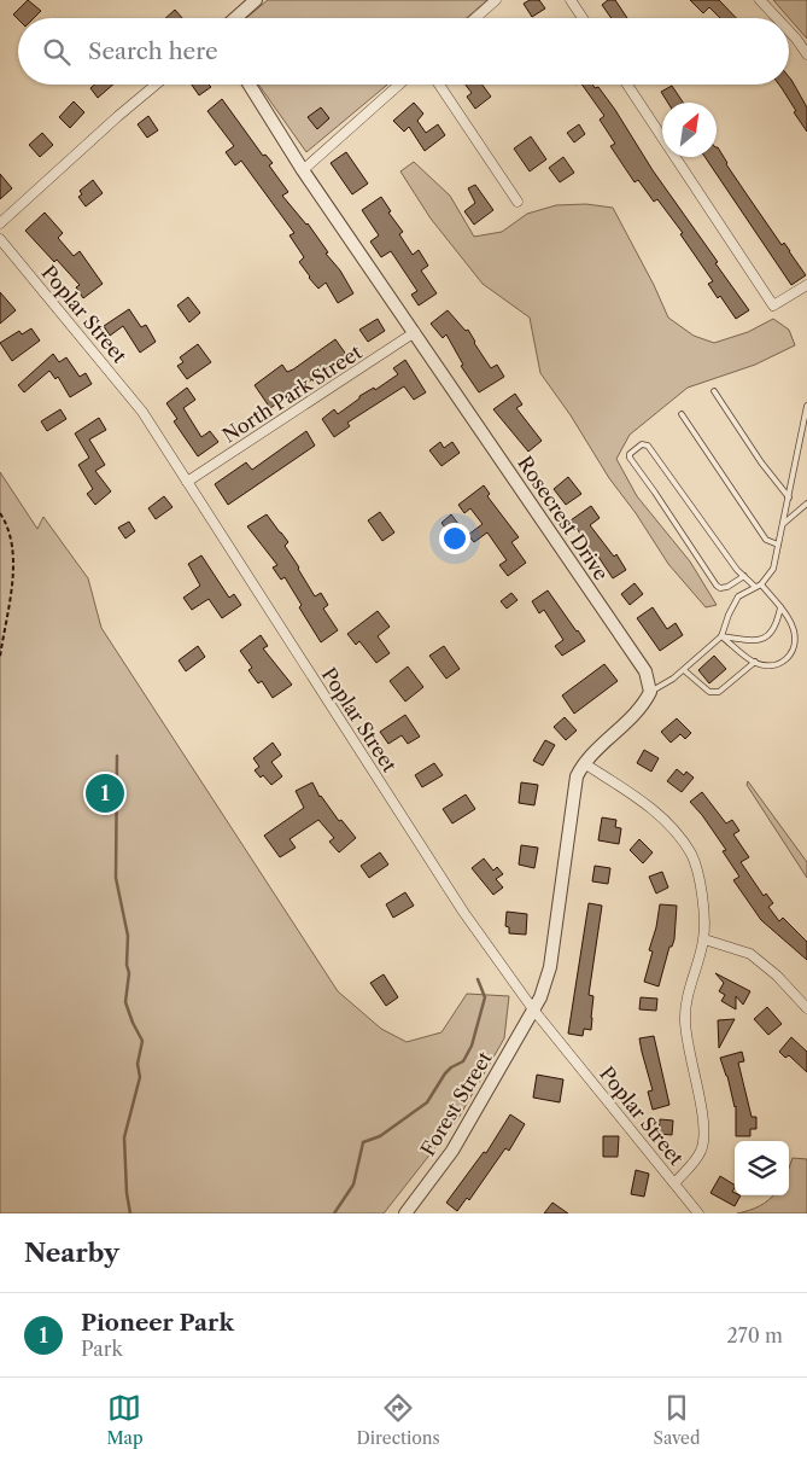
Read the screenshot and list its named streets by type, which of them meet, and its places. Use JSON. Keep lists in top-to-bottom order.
{
  "streets": {
    "street": [
      "Poplar Street",
      "North Park Street",
      "Rosecrest Drive",
      "Forest Street"
    ]
  },
  "crossings": [
    ["Poplar Street", "North Park Street"],
    ["Poplar Street", "Forest Street"],
    ["North Park Street", "Rosecrest Drive"]
  ],
  "north": "top right",
  "page": {
    "search": "Search here",
    "pins": "1",
    "heading": "Nearby",
    "list": [
      {
        "mark": "1",
        "name": "Pioneer Park",
        "note": "Park",
        "value": "270 m"
      }
    ],
    "nav": ["Map", "Directions", "Saved"]
  }
}
